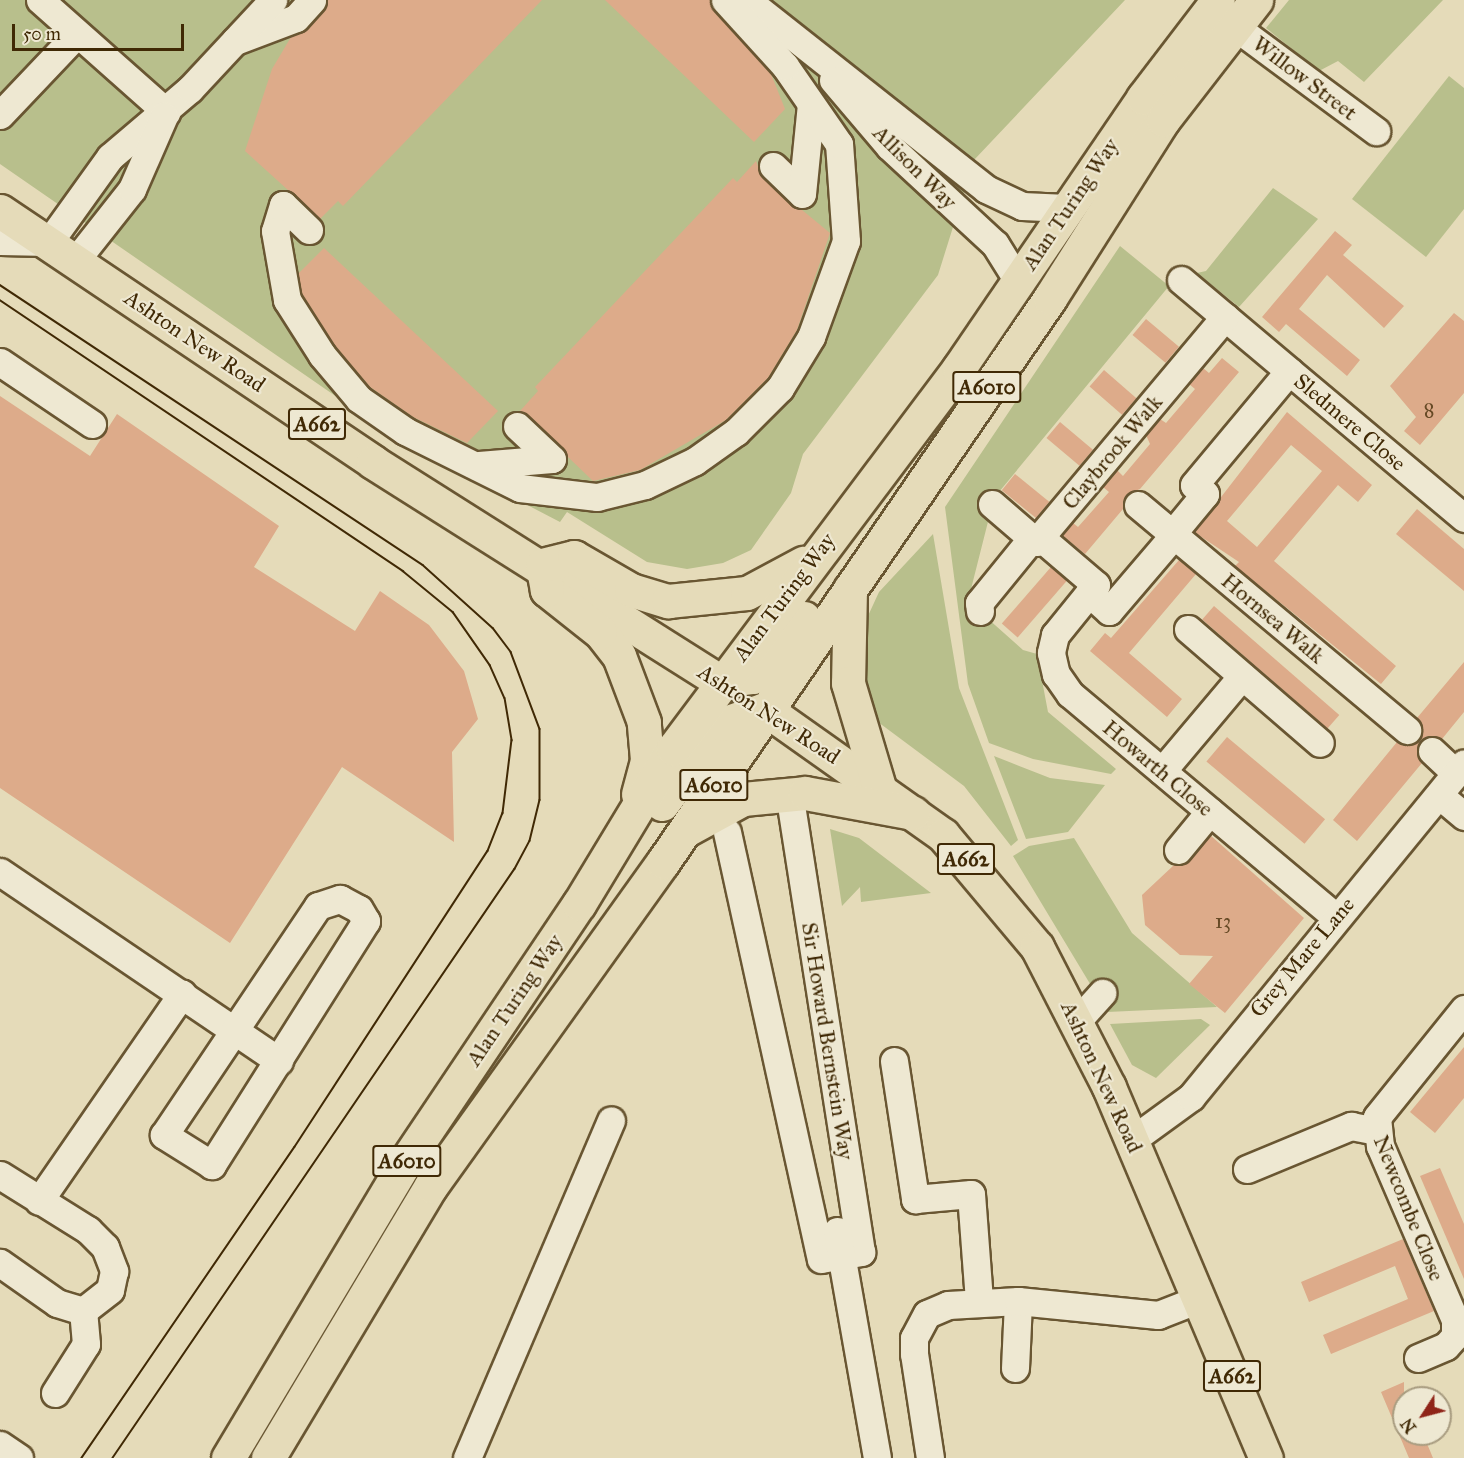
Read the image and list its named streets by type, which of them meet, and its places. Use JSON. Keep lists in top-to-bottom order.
{
  "streets": {
    "main road": [
      "Alan Turing Way",
      "Ashton New Road",
      "A6010",
      "A662"
    ],
    "street": [
      "Willow Street",
      "Allison Way",
      "Sledmere Close",
      "Claybrook Walk",
      "Hornsea Walk",
      "Howarth Close",
      "Grey Mare Lane",
      "Sir Howard Bernstein Way",
      "Newcombe Close"
    ]
  },
  "crossings": [
    ["Willow Street", "Alan Turing Way"],
    ["Allison Way", "Alan Turing Way"],
    ["Alan Turing Way", "Ashton New Road"],
    ["Ashton New Road", "Grey Mare Lane"],
    ["Sledmere Close", "Hornsea Walk"],
    ["Sledmere Close", "Howarth Close"],
    ["Howarth Close", "Grey Mare Lane"]
  ],
  "house_numbers": ["8", "13"],
  "scale_bar": "50 m",
  "north": "bottom left"
}
